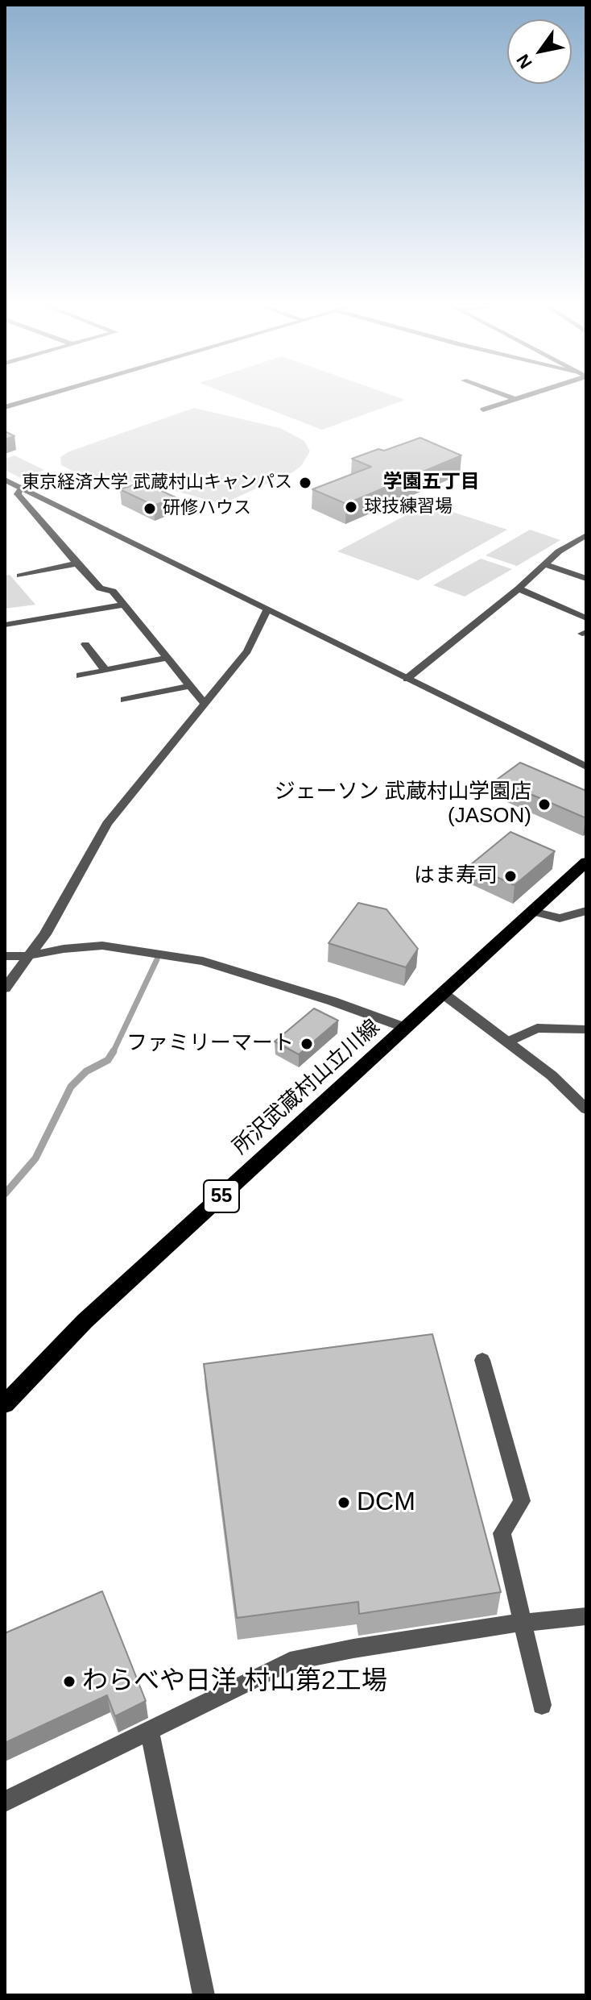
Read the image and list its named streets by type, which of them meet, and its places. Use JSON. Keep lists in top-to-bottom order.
{
  "streets": {
    "main road": ["所沢武蔵村山立川線", "55"]
  },
  "districts": ["学園五丁目"],
  "places": [
    "東京経済大学 武蔵村山キャンパス",
    "球技練習場",
    "研修ハウス",
    "ジェーソン 武蔵村山学園店 (JASON)",
    "はま寿司",
    "ファミリーマート",
    "DCM",
    "わらべや日洋 村山第2工場"
  ],
  "north": "bottom left"
}
